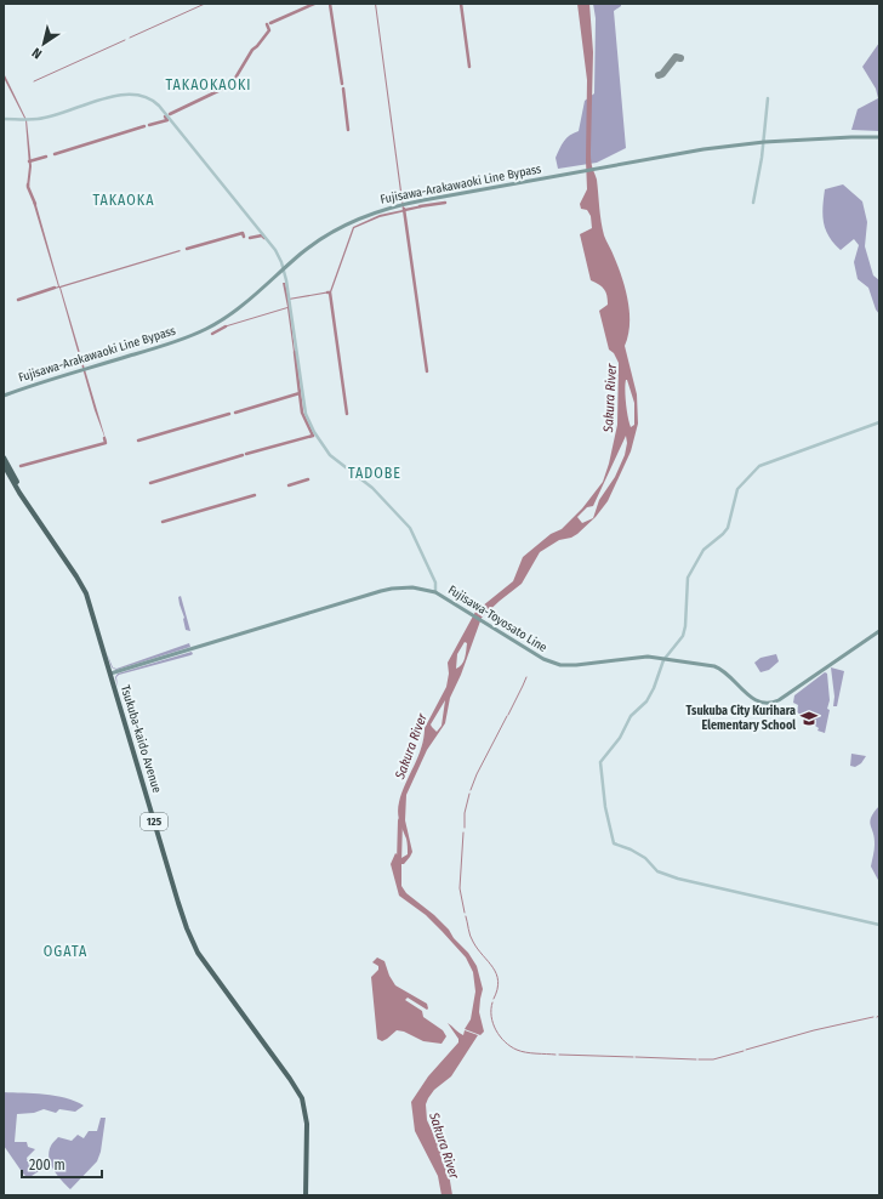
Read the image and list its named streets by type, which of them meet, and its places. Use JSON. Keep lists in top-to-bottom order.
{
  "streets": {
    "highway": ["Tsukuba-kaido Avenue", "125"],
    "main road": ["Fujisawa-Arakawaoki Line Bypass", "Fujisawa-Toyosato Line"]
  },
  "crossings": [
    ["Fujisawa-Toyosato Line", "Tsukuba-kaido Avenue"]
  ],
  "districts": [
    "TAKAOKAOKI",
    "TAKAOKA",
    "TADOBE",
    "OGATA"
  ],
  "water": ["Sakura River"],
  "places": {
    "school or university": ["Tsukuba City Kurihara Elementary School"]
  },
  "scale_bar": "200 m",
  "north": "bottom left"
}
